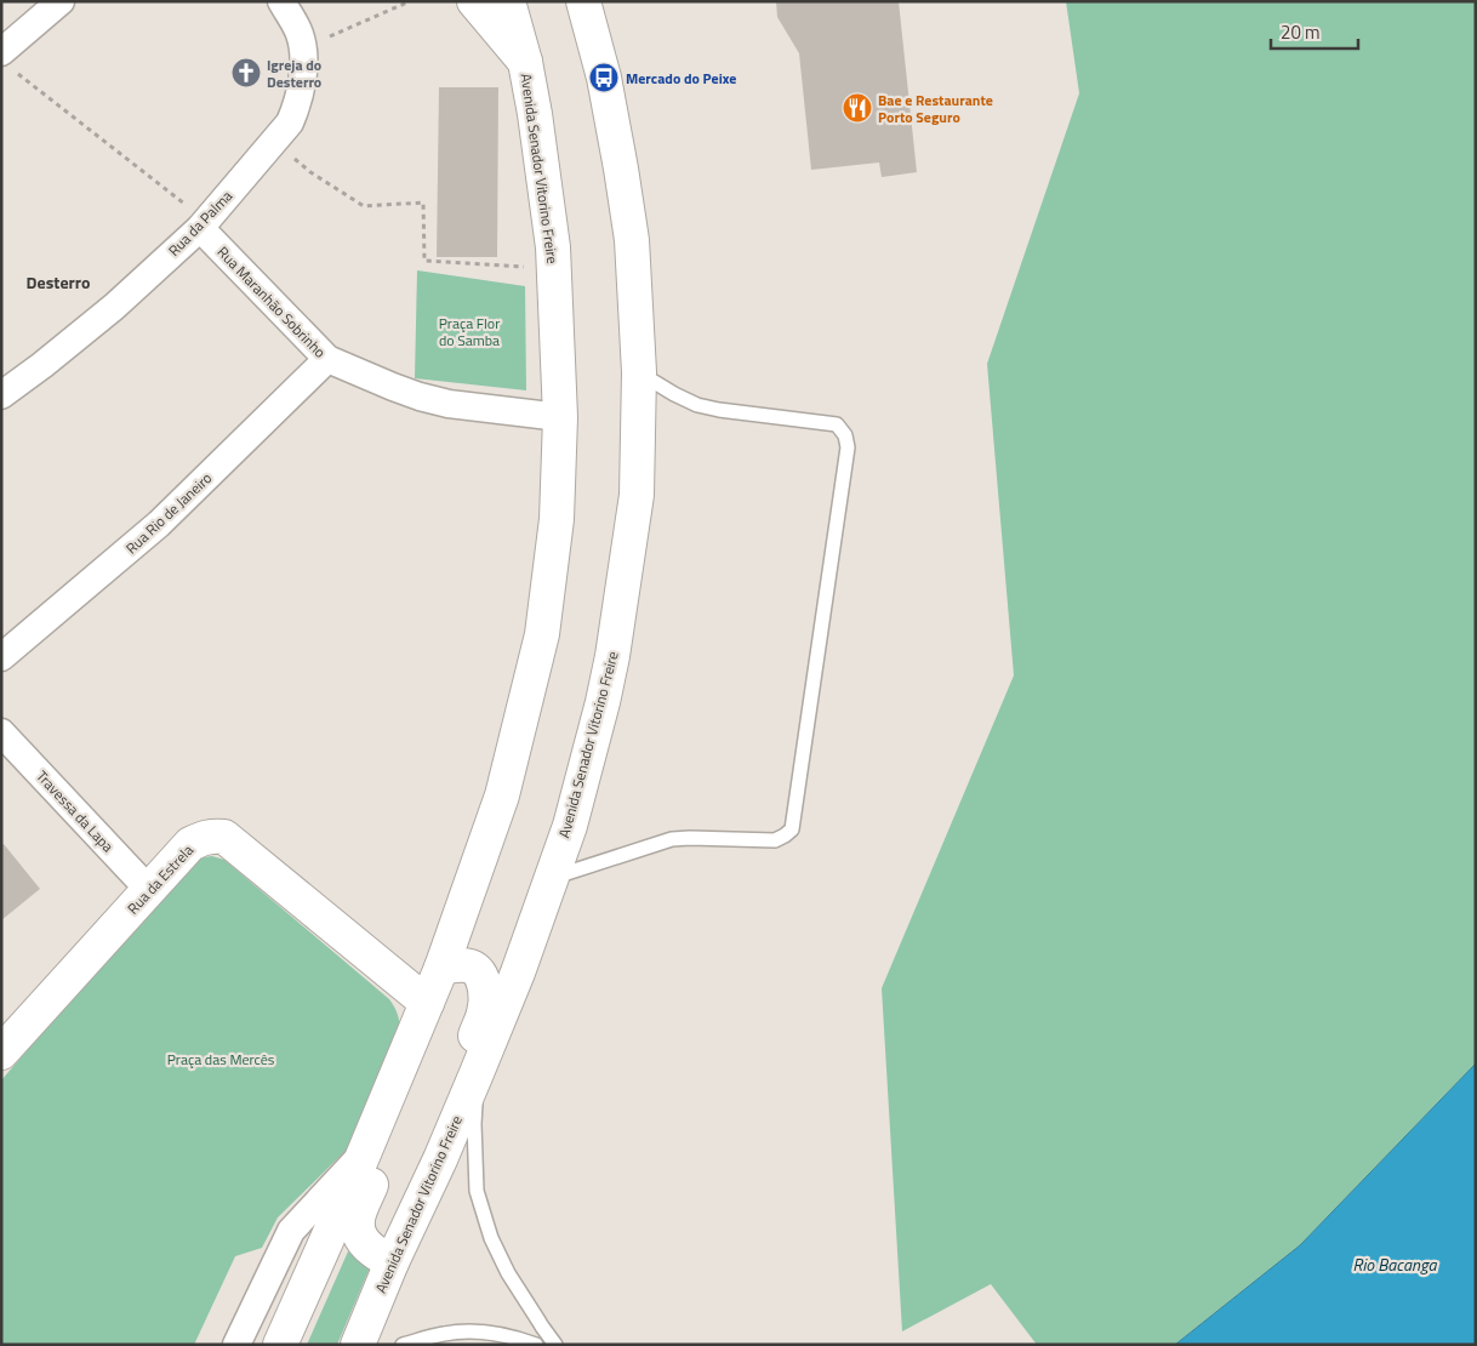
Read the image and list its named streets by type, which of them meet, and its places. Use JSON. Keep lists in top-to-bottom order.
{
  "streets": {
    "main road": ["Avenida Senador Vitorino Freire", "Rua da Estrela"],
    "street": [
      "Rua da Palma",
      "Rua Maranhão Sobrinho",
      "Rua Rio de Janeiro",
      "Travessa da Lapa"
    ]
  },
  "crossings": [
    ["Avenida Senador Vitorino Freire", "Rua Maranhão Sobrinho"],
    ["Avenida Senador Vitorino Freire", "Rua da Estrela"],
    ["Rua da Palma", "Rua Maranhão Sobrinho"],
    ["Rua Maranhão Sobrinho", "Rua Rio de Janeiro"],
    ["Travessa da Lapa", "Rua da Estrela"]
  ],
  "districts": ["Desterro"],
  "water": ["Rio Bacanga"],
  "parks": ["Praça Flor do Samba", "Praça das Mercês"],
  "places": {
    "church": ["Igreja do Desterro"],
    "bus stop": ["Mercado do Peixe"],
    "restaurant": ["Bae e Restaurante Porto Seguro"]
  },
  "scale_bar": "20 m"
}
